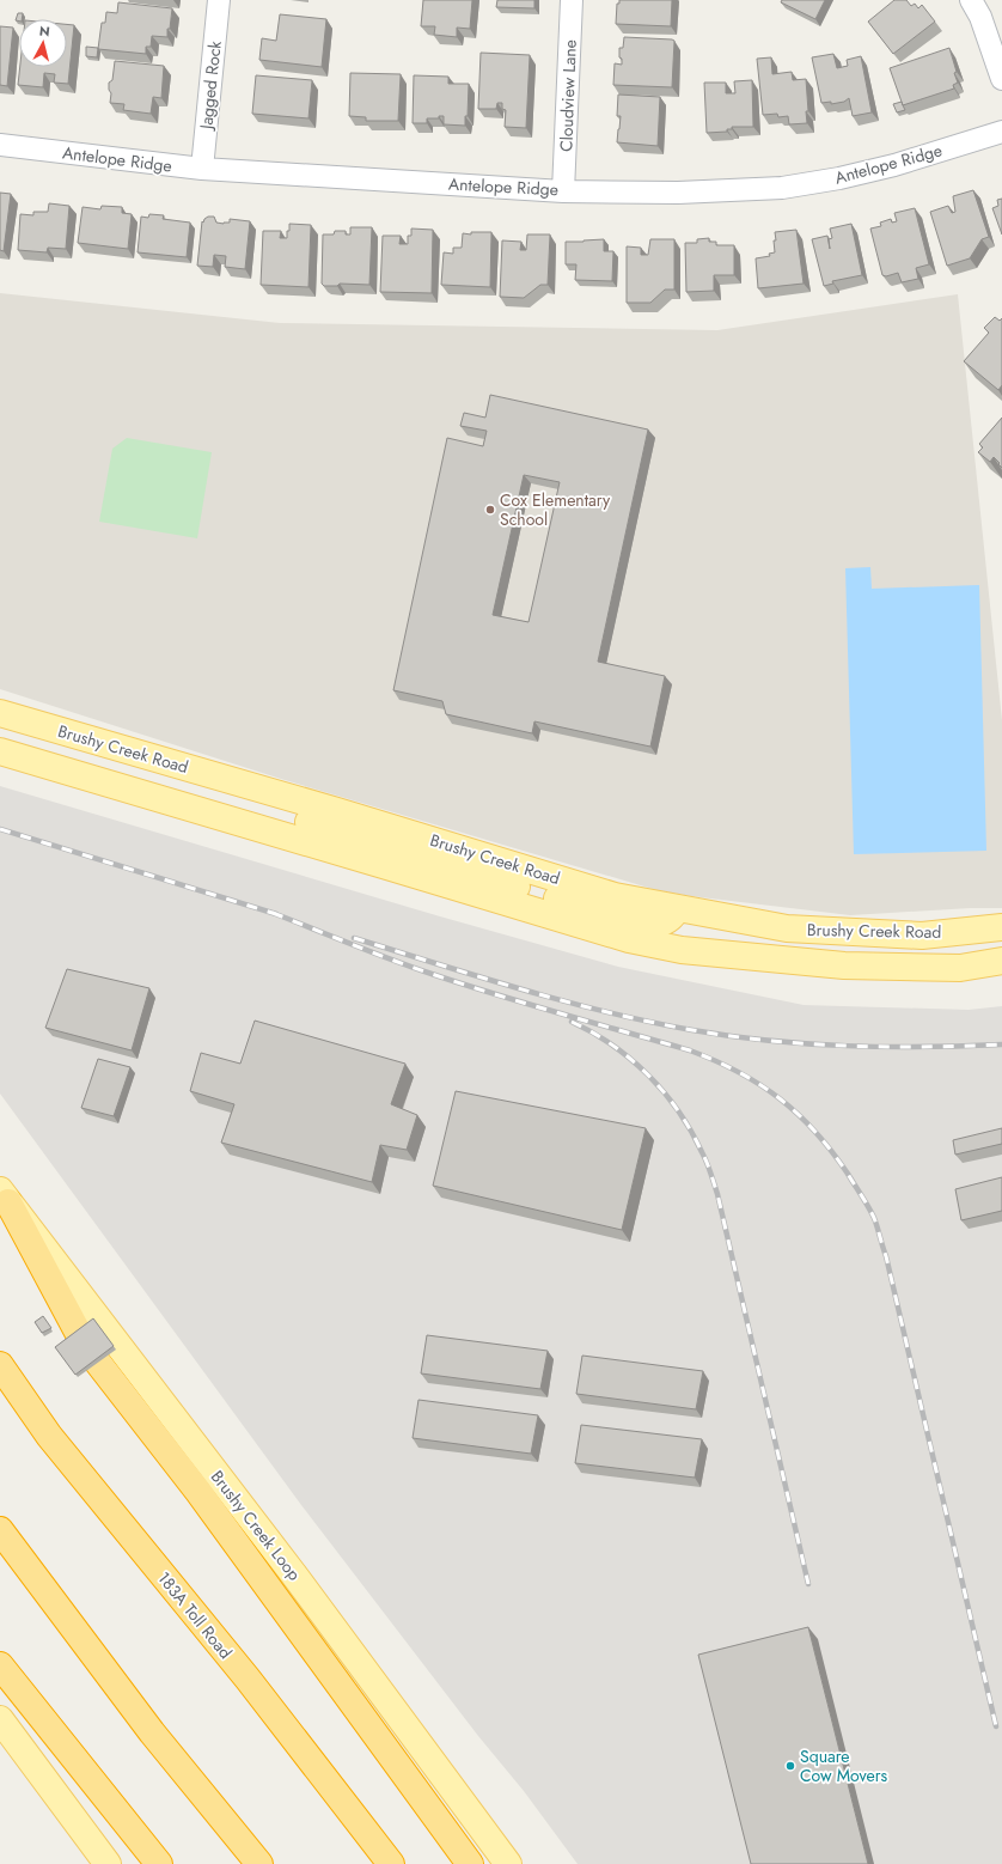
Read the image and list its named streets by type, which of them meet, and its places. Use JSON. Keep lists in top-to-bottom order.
{
  "streets": {
    "highway": ["183A Toll Road"],
    "main road": ["Brushy Creek Road", "Brushy Creek Loop"],
    "street": ["Jagged Rock", "Cloudview Lane", "Antelope Ridge"]
  },
  "crossings": [
    ["Jagged Rock", "Antelope Ridge"],
    ["Cloudview Lane", "Antelope Ridge"]
  ],
  "places": ["Cox Elementary School", "Square Cow Movers"],
  "north": "top"
}
